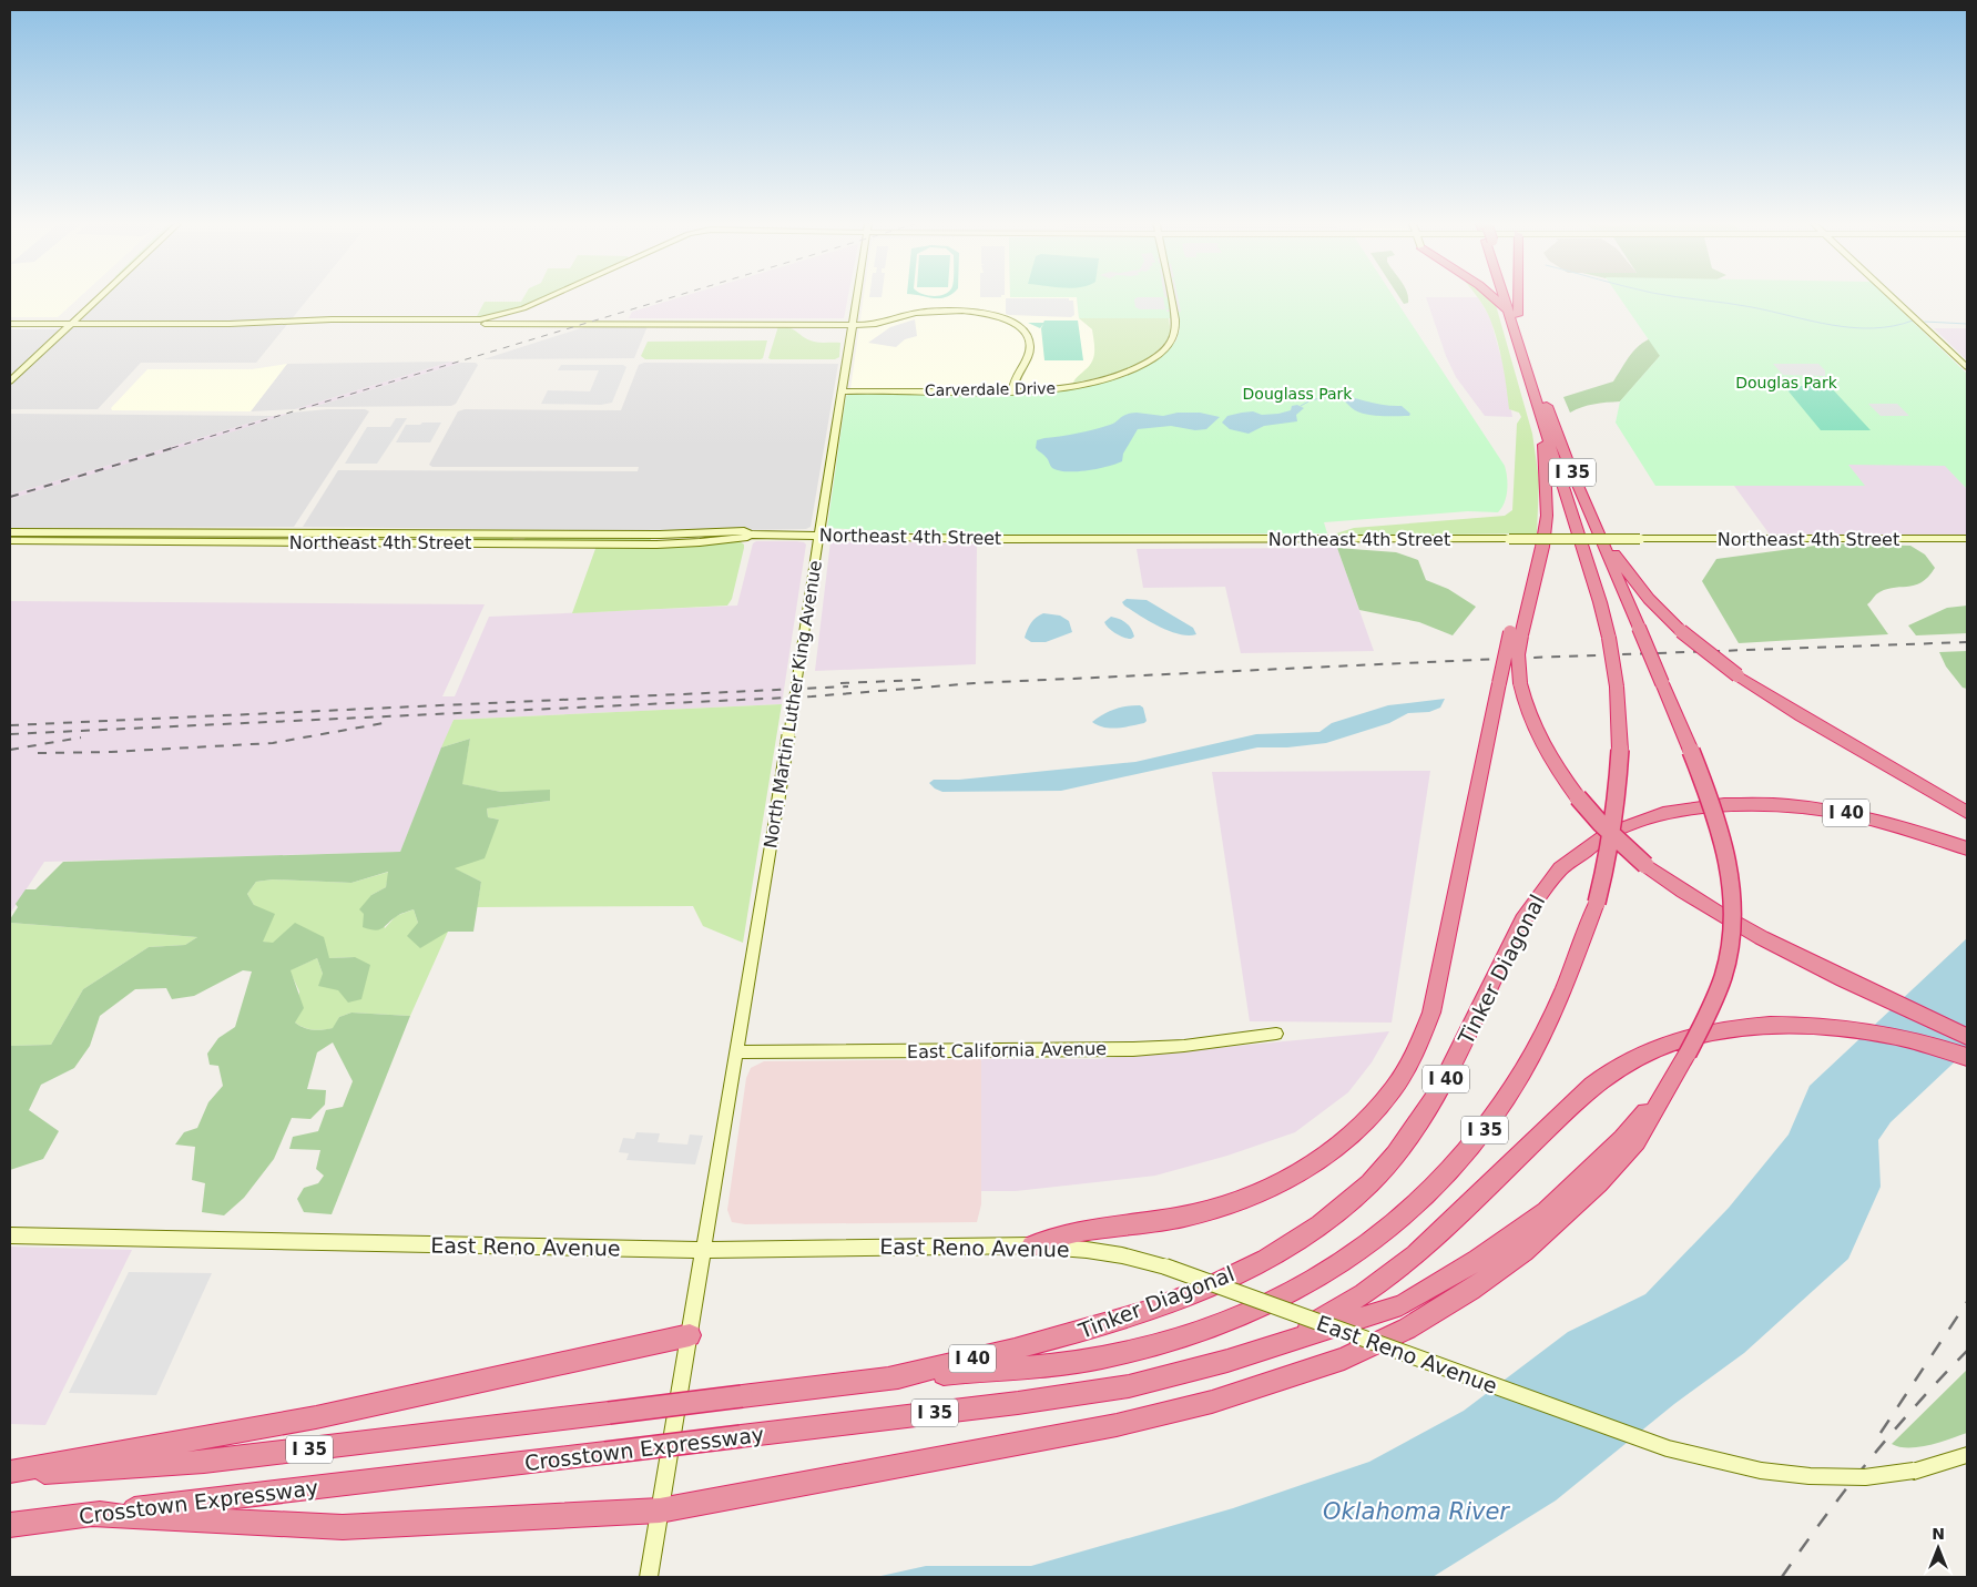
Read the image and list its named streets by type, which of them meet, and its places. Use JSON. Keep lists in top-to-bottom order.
{
  "streets": {
    "highway": [
      "I 35",
      "I 40",
      "Tinker Diagonal",
      "Crosstown Expressway"
    ],
    "main road": [
      "Carverdale Drive",
      "Northeast 4th Street",
      "North Martin Luther King Avenue",
      "East California Avenue",
      "East Reno Avenue"
    ]
  },
  "crossings": [
    ["Carverdale Drive", "North Martin Luther King Avenue"],
    ["I 35", "Tinker Diagonal"],
    ["I 35", "Crosstown Expressway"],
    ["Northeast 4th Street", "North Martin Luther King Avenue"],
    ["North Martin Luther King Avenue", "East California Avenue"],
    ["North Martin Luther King Avenue", "East Reno Avenue"],
    ["Tinker Diagonal", "Crosstown Expressway"]
  ],
  "water": ["Oklahoma River"],
  "parks": ["Douglas Park", "Douglass Park"],
  "north": "top"
}
